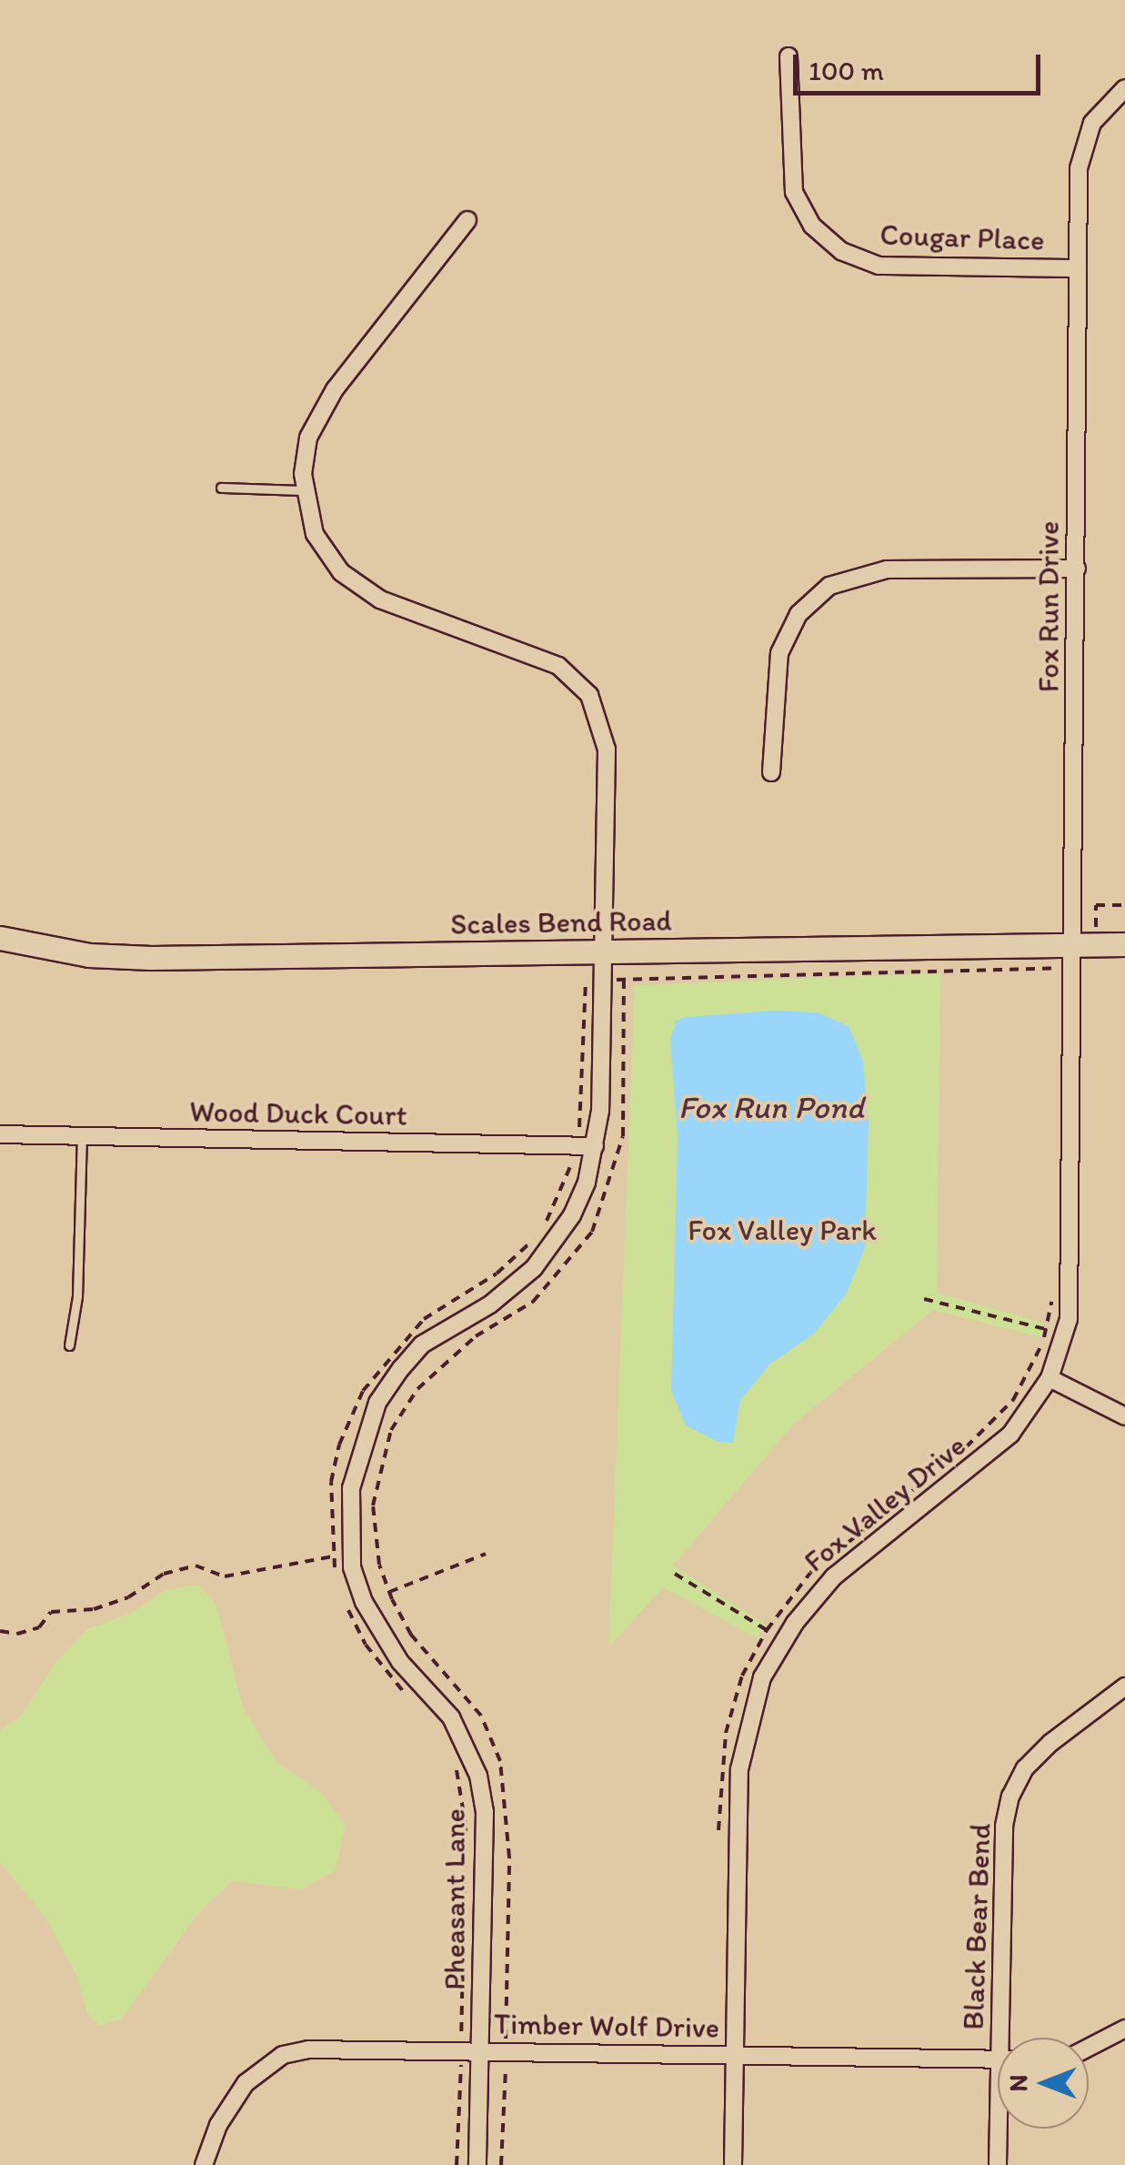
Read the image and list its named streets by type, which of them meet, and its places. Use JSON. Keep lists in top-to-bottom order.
{
  "streets": {
    "street": [
      "Cougar Place",
      "Fox Run Drive",
      "Scales Bend Road",
      "Wood Duck Court",
      "Fox Valley Drive",
      "Pheasant Lane",
      "Black Bear Bend",
      "Timber Wolf Drive"
    ]
  },
  "crossings": [
    ["Cougar Place", "Fox Run Drive"],
    ["Fox Run Drive", "Scales Bend Road"],
    ["Fox Run Drive", "Fox Valley Drive"],
    ["Scales Bend Road", "Fox Valley Drive"],
    ["Scales Bend Road", "Pheasant Lane"],
    ["Wood Duck Court", "Pheasant Lane"],
    ["Fox Valley Drive", "Timber Wolf Drive"],
    ["Pheasant Lane", "Timber Wolf Drive"]
  ],
  "water": ["Fox Run Pond"],
  "parks": ["Fox Valley Park"],
  "scale_bar": "100 m",
  "north": "left"
}
